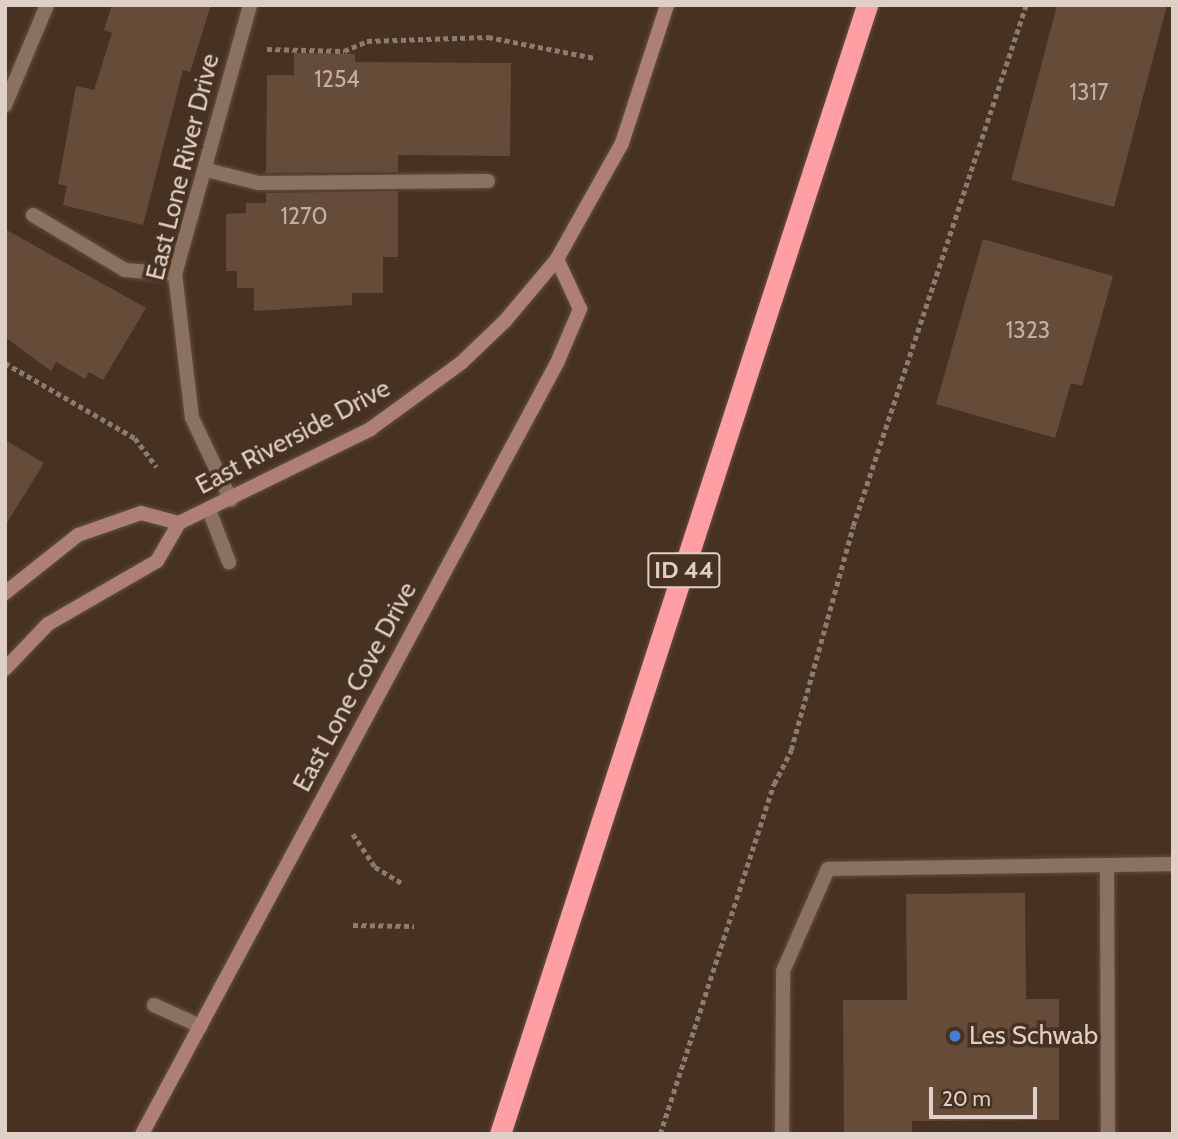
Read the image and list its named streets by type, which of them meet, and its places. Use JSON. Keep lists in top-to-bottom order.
{
  "streets": {
    "highway": ["ID 44"],
    "street": ["East Lone River Drive", "East Riverside Drive", "East Lone Cove Drive"]
  },
  "crossings": [
    ["East Lone River Drive", "East Riverside Drive"],
    ["East Riverside Drive", "East Lone Cove Drive"]
  ],
  "places": ["Les Schwab"],
  "house_numbers": [
    "1254",
    "1317",
    "1270",
    "1323"
  ],
  "scale_bar": "20 m"
}
